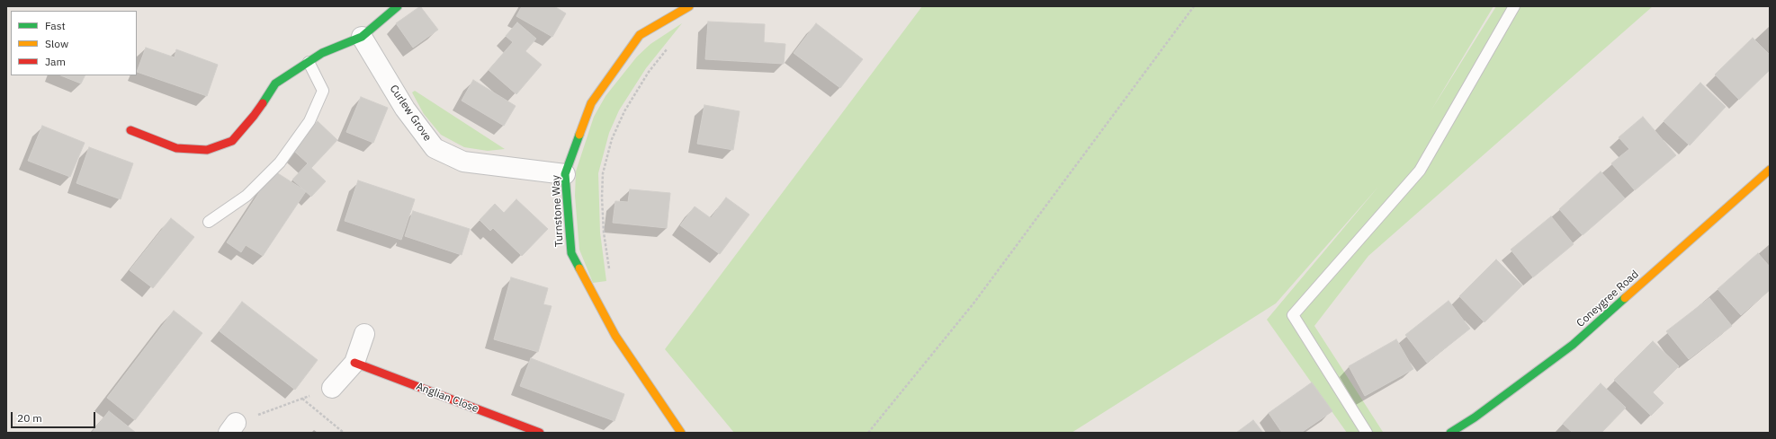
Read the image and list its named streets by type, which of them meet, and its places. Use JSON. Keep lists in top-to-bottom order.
{
  "streets": {
    "street": [
      "Curlew Grove",
      "Turnstone Way",
      "Coneygree Road",
      "Anglian Close"
    ]
  },
  "crossings": [
    ["Curlew Grove", "Turnstone Way"]
  ],
  "legend": ["Fast", "Slow", "Jam"],
  "scale_bar": "20 m"
}
